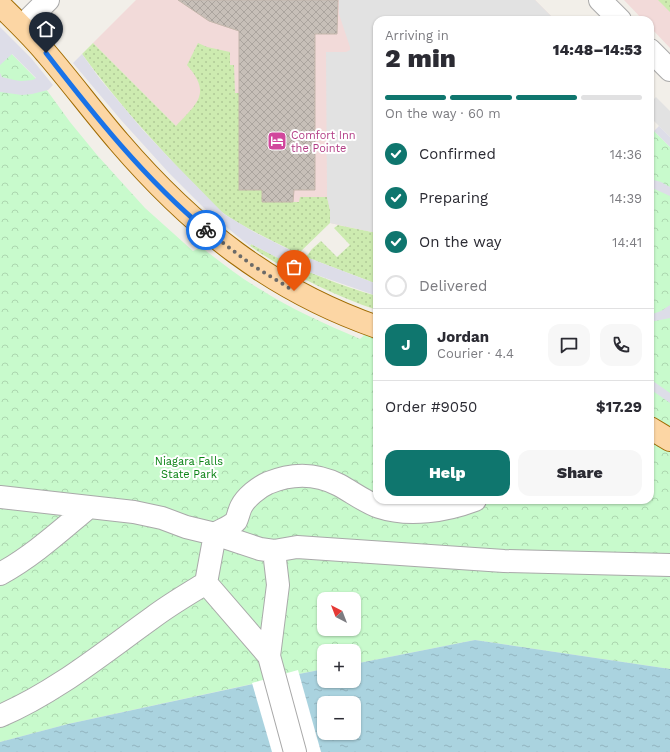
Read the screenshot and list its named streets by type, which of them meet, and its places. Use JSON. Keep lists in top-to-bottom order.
{
  "parks": ["Niagara Falls State Park"],
  "places": {
    "hotel": ["Comfort Inn the Pointe"]
  },
  "north": "top left",
  "page": {
    "heading": ["2 min", "Arriving in", "14:48–14:53"],
    "panel": [
      "Jordan",
      "Courier · 4.4",
      "Order #9050",
      "$17.29"
    ],
    "bar": "On the way · 60 m",
    "list": [
      ["Confirmed", "14:36"],
      ["Preparing", "14:39"],
      ["On the way", "14:41"],
      "Delivered"
    ],
    "round": "J",
    "buttons": ["Help", "Share"],
    "map_buttons": ["+", "−"]
  }
}
